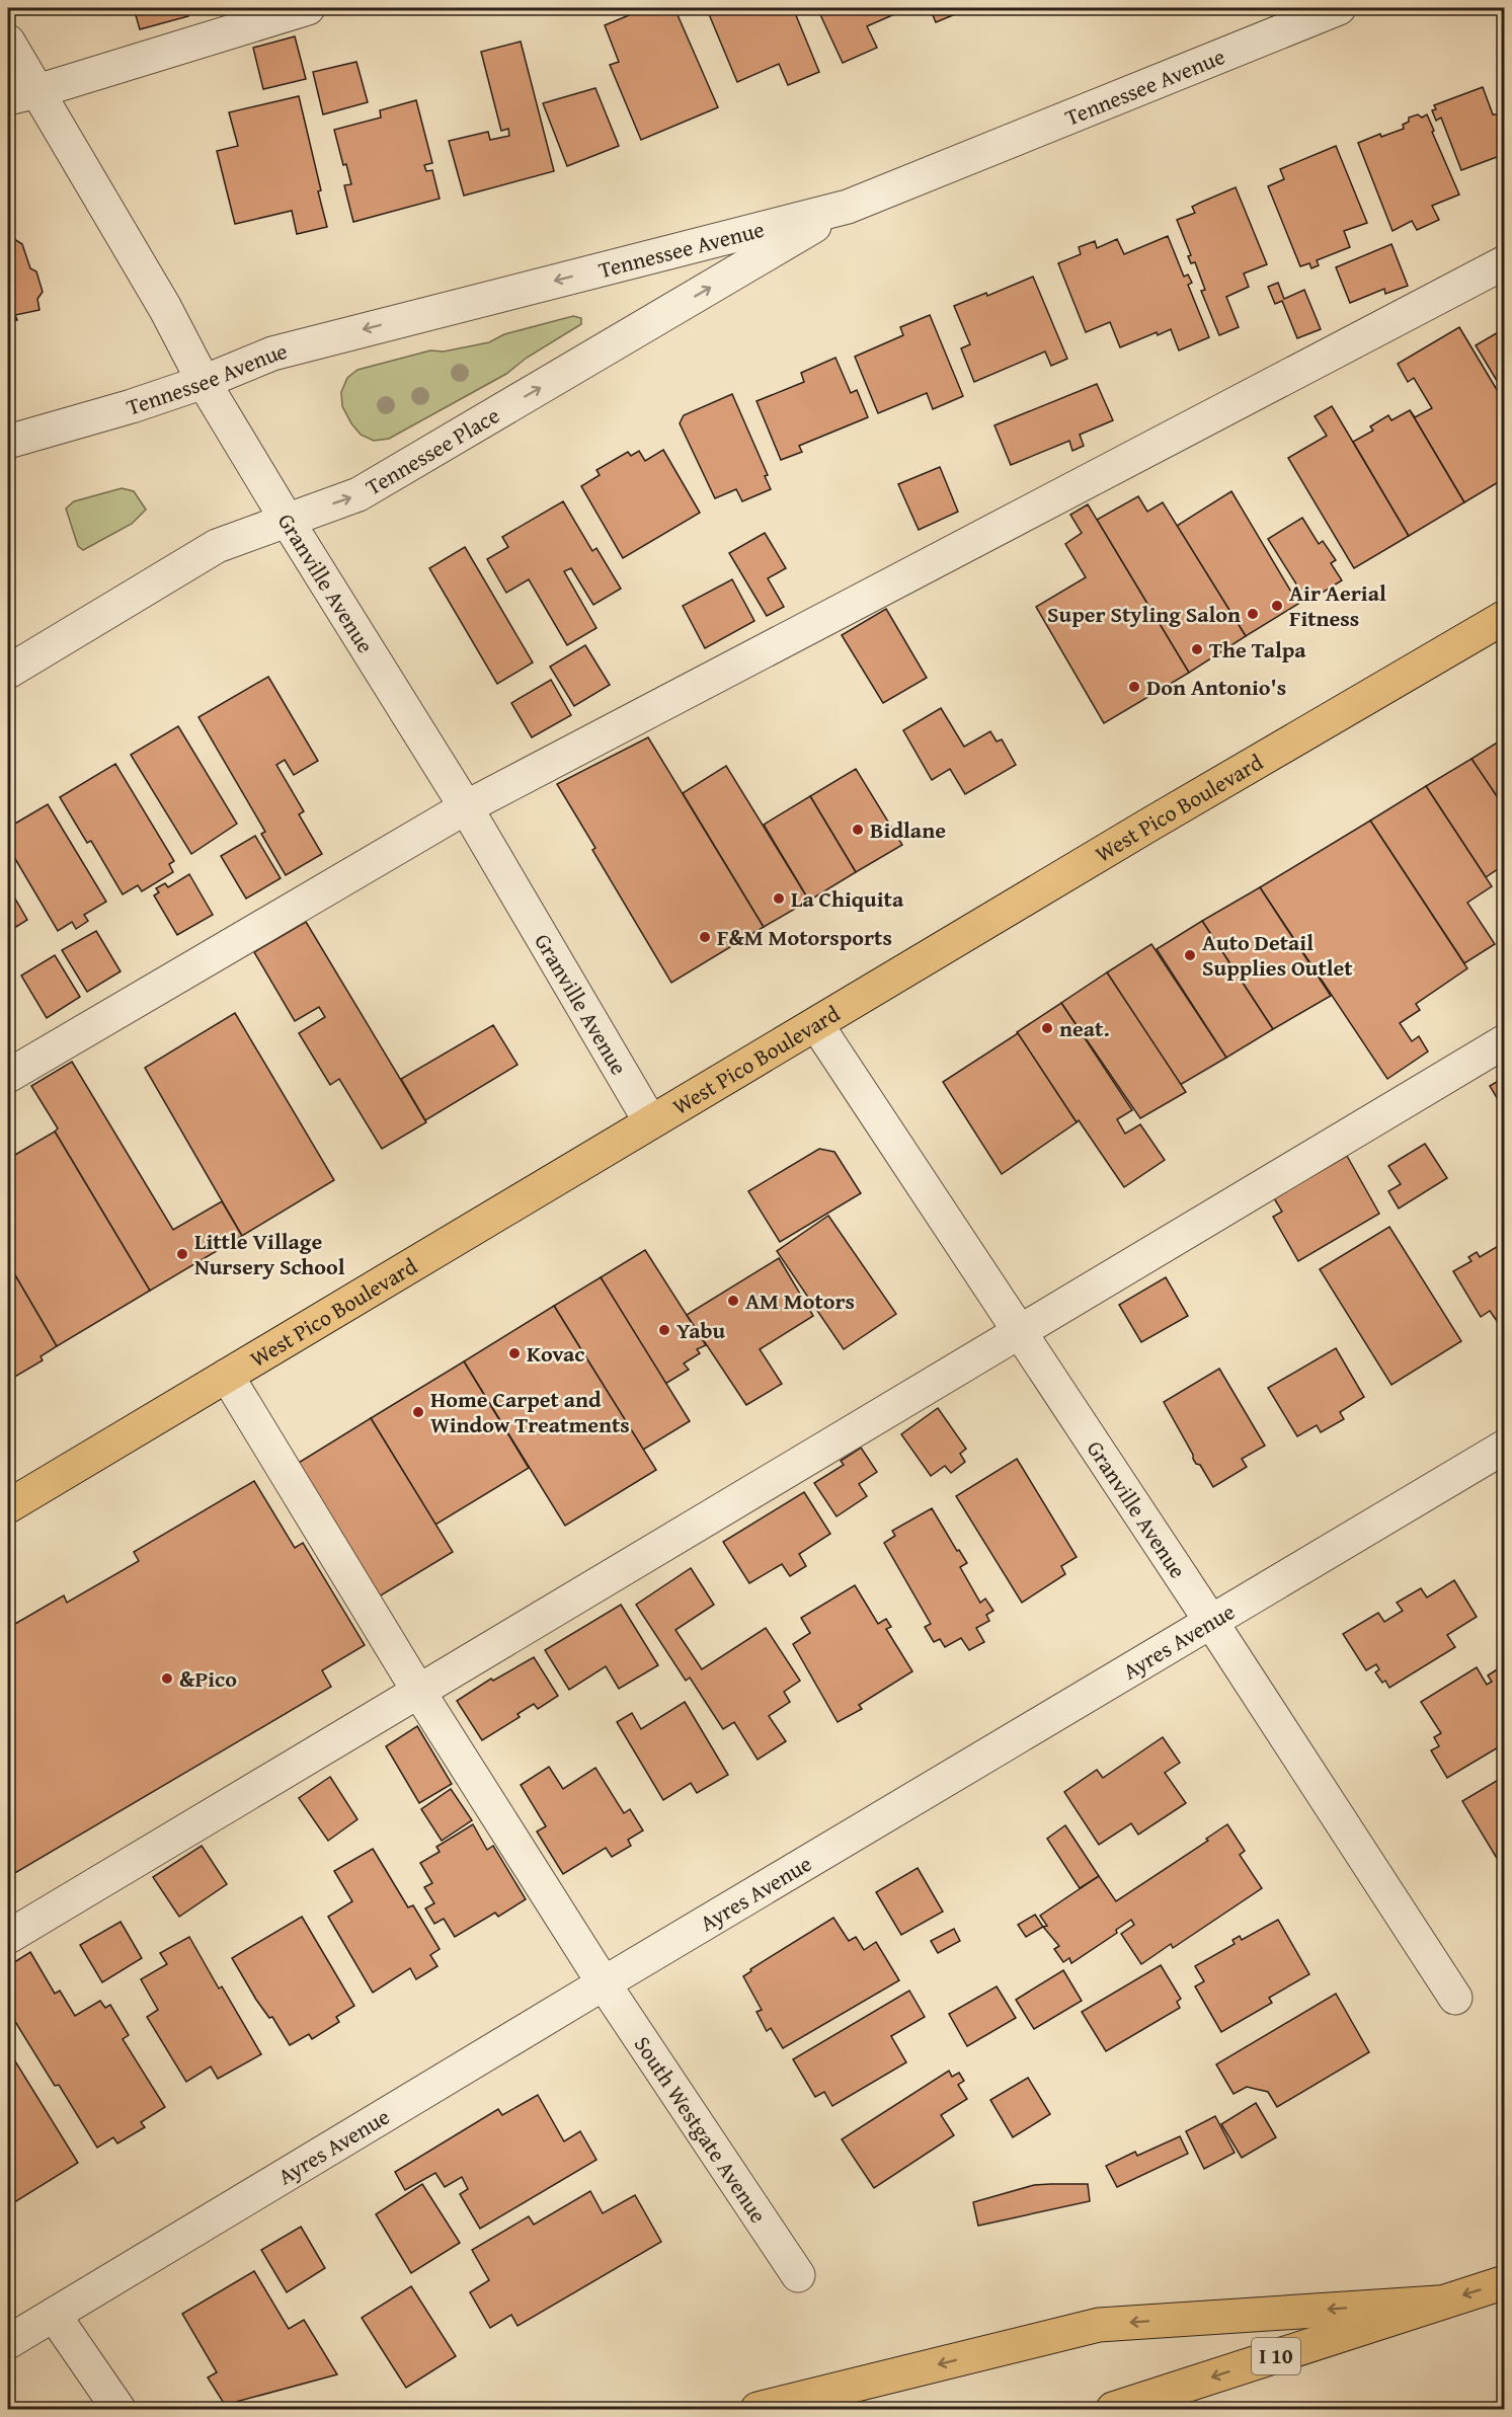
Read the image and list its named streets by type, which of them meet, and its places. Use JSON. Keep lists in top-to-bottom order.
{
  "streets": {
    "main road": ["West Pico Boulevard", "I 10"],
    "street": [
      "Tennessee Avenue",
      "Tennessee Place",
      "Granville Avenue",
      "Ayres Avenue",
      "South Westgate Avenue"
    ]
  },
  "crossings": [
    ["Tennessee Avenue", "Tennessee Place"],
    ["Tennessee Avenue", "Granville Avenue"],
    ["Tennessee Place", "Granville Avenue"],
    ["Granville Avenue", "West Pico Boulevard"],
    ["Granville Avenue", "Ayres Avenue"],
    ["West Pico Boulevard", "South Westgate Avenue"],
    ["Ayres Avenue", "South Westgate Avenue"]
  ],
  "one_way": ["Tennessee Avenue", "Tennessee Place"],
  "places": [
    "Air Aerial Fitness",
    "Super Styling Salon",
    "The Talpa",
    "Don Antonio's",
    "Bidlane",
    "La Chiquita",
    "F&M Motorsports",
    "Auto Detail Supplies Outlet",
    "neat.",
    "Little Village Nursery School",
    "AM Motors",
    "Yabu",
    "Kovac",
    "Home Carpet and Window Treatments",
    "&Pico"
  ]
}
